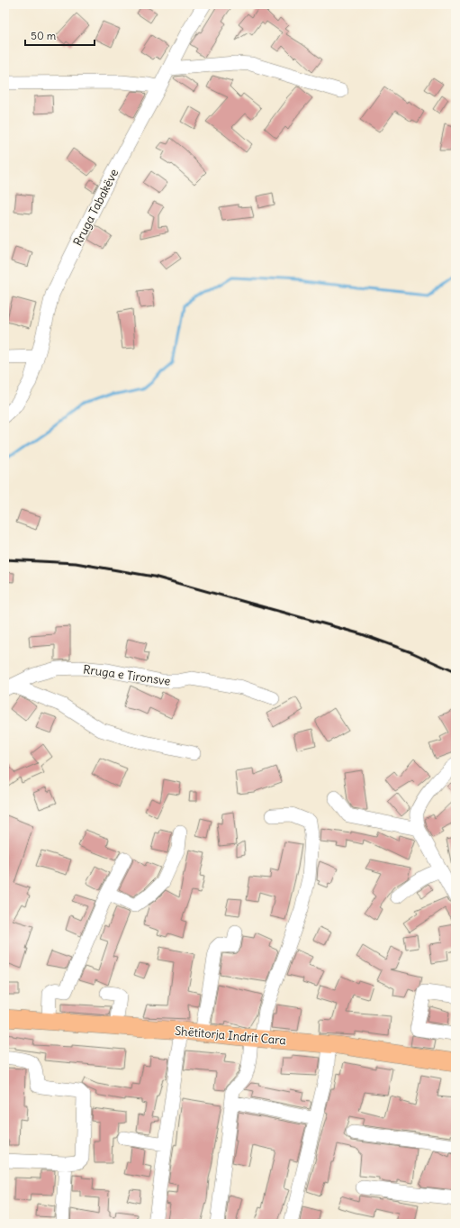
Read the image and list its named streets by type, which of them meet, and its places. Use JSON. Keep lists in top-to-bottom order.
{
  "streets": {
    "main road": ["Shëtitorja Indrit Cara"],
    "street": ["Rruga Tabakëve", "Rruga e Tironsve"]
  },
  "scale_bar": "50 m"
}
